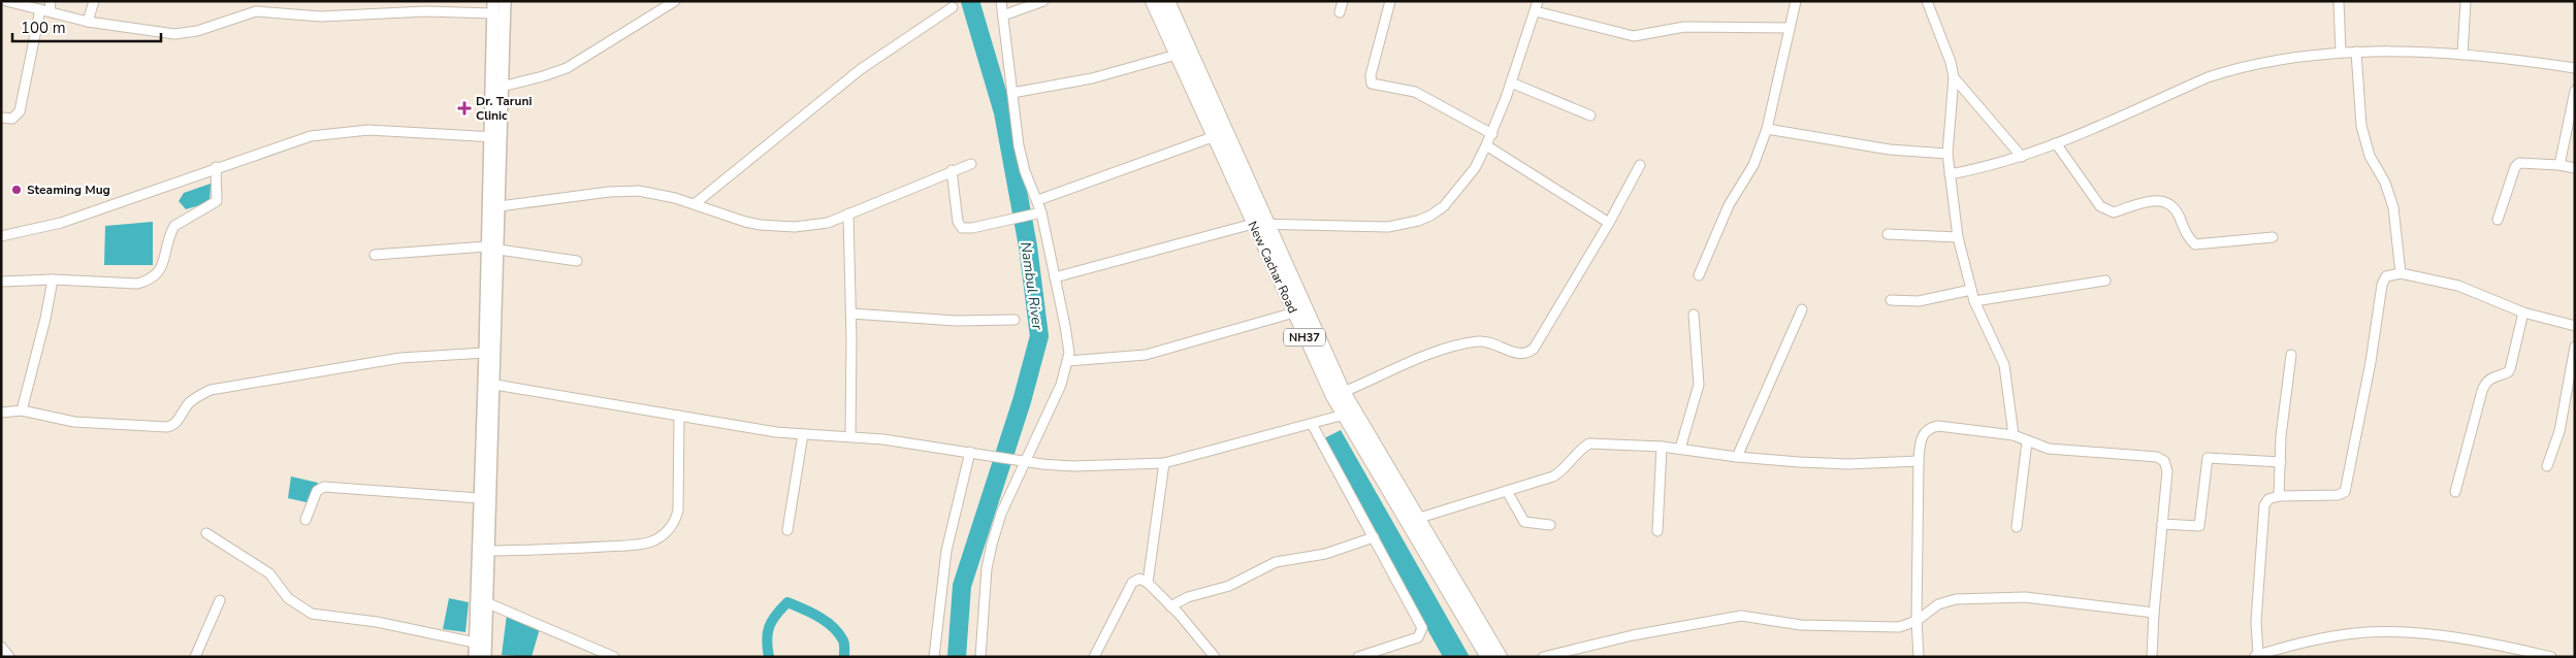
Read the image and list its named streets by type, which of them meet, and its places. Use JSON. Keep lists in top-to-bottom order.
{
  "streets": {
    "highway": ["New Cachar Road", "NH37"]
  },
  "water": ["Nambul River"],
  "places": {
    "health": ["Dr. Taruni Clinic"],
    "other": ["Steaming Mug"]
  },
  "scale_bar": "100 m"
}
